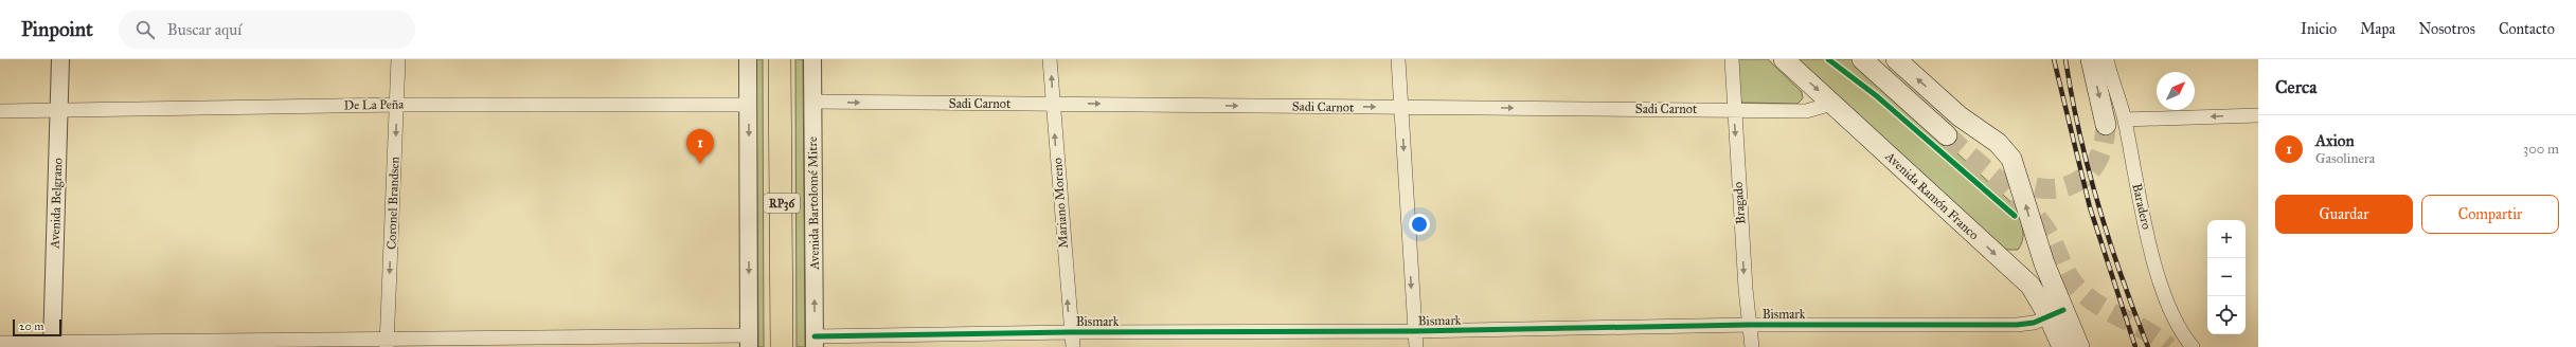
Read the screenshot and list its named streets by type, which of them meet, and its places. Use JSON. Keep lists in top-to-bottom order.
{
  "streets": {
    "main road": ["Avenida Ramón Franco", "RP36"],
    "street": [
      "Sadi Carnot",
      "De La Peña",
      "Avenida Belgrano",
      "Coronel Brandsen",
      "Avenida Bartolomé Mitre",
      "Mariano Moreno",
      "Bragado",
      "Baradero",
      "Bismark"
    ]
  },
  "crossings": [
    ["Sadi Carnot", "Avenida Ramón Franco"],
    ["Sadi Carnot", "Avenida Bartolomé Mitre"],
    ["Sadi Carnot", "Mariano Moreno"],
    ["Sadi Carnot", "Bragado"],
    ["De La Peña", "Avenida Belgrano"],
    ["De La Peña", "Coronel Brandsen"],
    ["Avenida Ramón Franco", "Bismark"],
    ["Avenida Bartolomé Mitre", "Bismark"],
    ["Mariano Moreno", "Bismark"],
    ["Bragado", "Bismark"]
  ],
  "one_way": [
    "Sadi Carnot",
    "Coronel Brandsen",
    "Mariano Moreno",
    "Bragado"
  ],
  "scale_bar": "20 m",
  "north": "top right",
  "page": {
    "header": "Pinpoint",
    "search": "Buscar aquí",
    "nav": [
      "Inicio",
      "Mapa",
      "Nosotros",
      "Contacto"
    ],
    "heading": "Cerca",
    "list": [
      {
        "mark": "1",
        "name": "Axion",
        "note": "Gasolinera",
        "value": "300 m"
      }
    ],
    "pins": "1",
    "buttons": ["Guardar", "Compartir"],
    "map_buttons": ["+", "−"],
    "scale": "20 m"
  }
}
